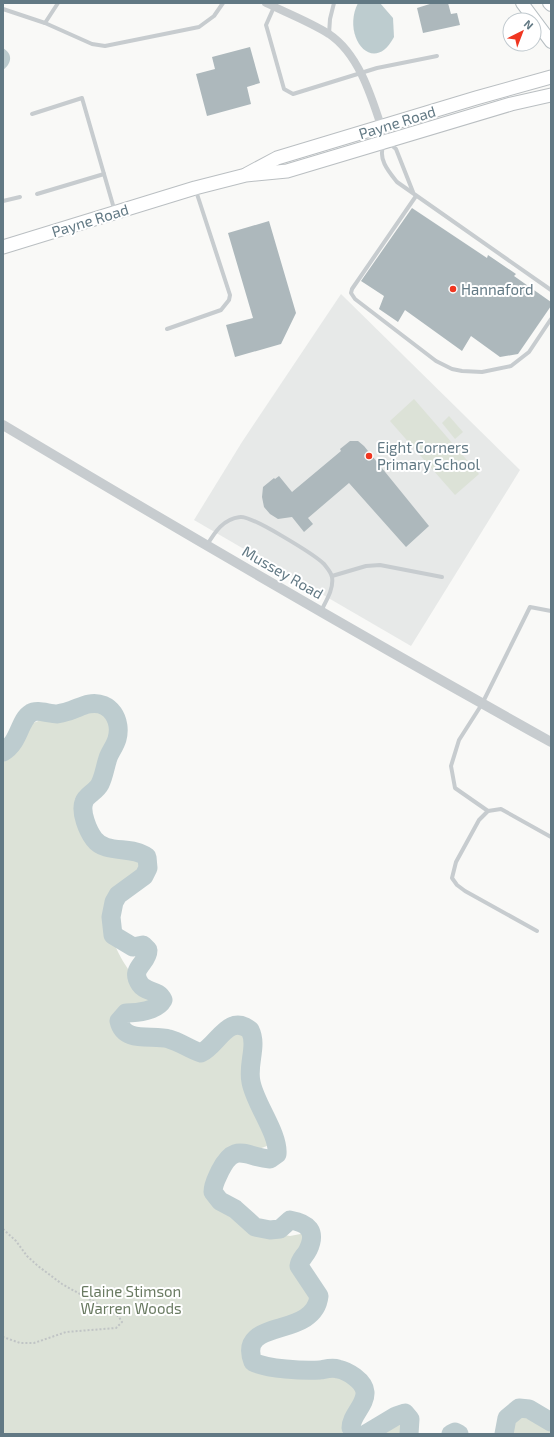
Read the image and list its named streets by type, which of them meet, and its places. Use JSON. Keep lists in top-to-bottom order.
{
  "streets": {
    "main road": ["Payne Road"],
    "street": ["Mussey Road"]
  },
  "parks": ["Elaine Stimson Warren Woods"],
  "places": ["Hannaford", "Eight Corners Primary School"],
  "north": "top right"
}
